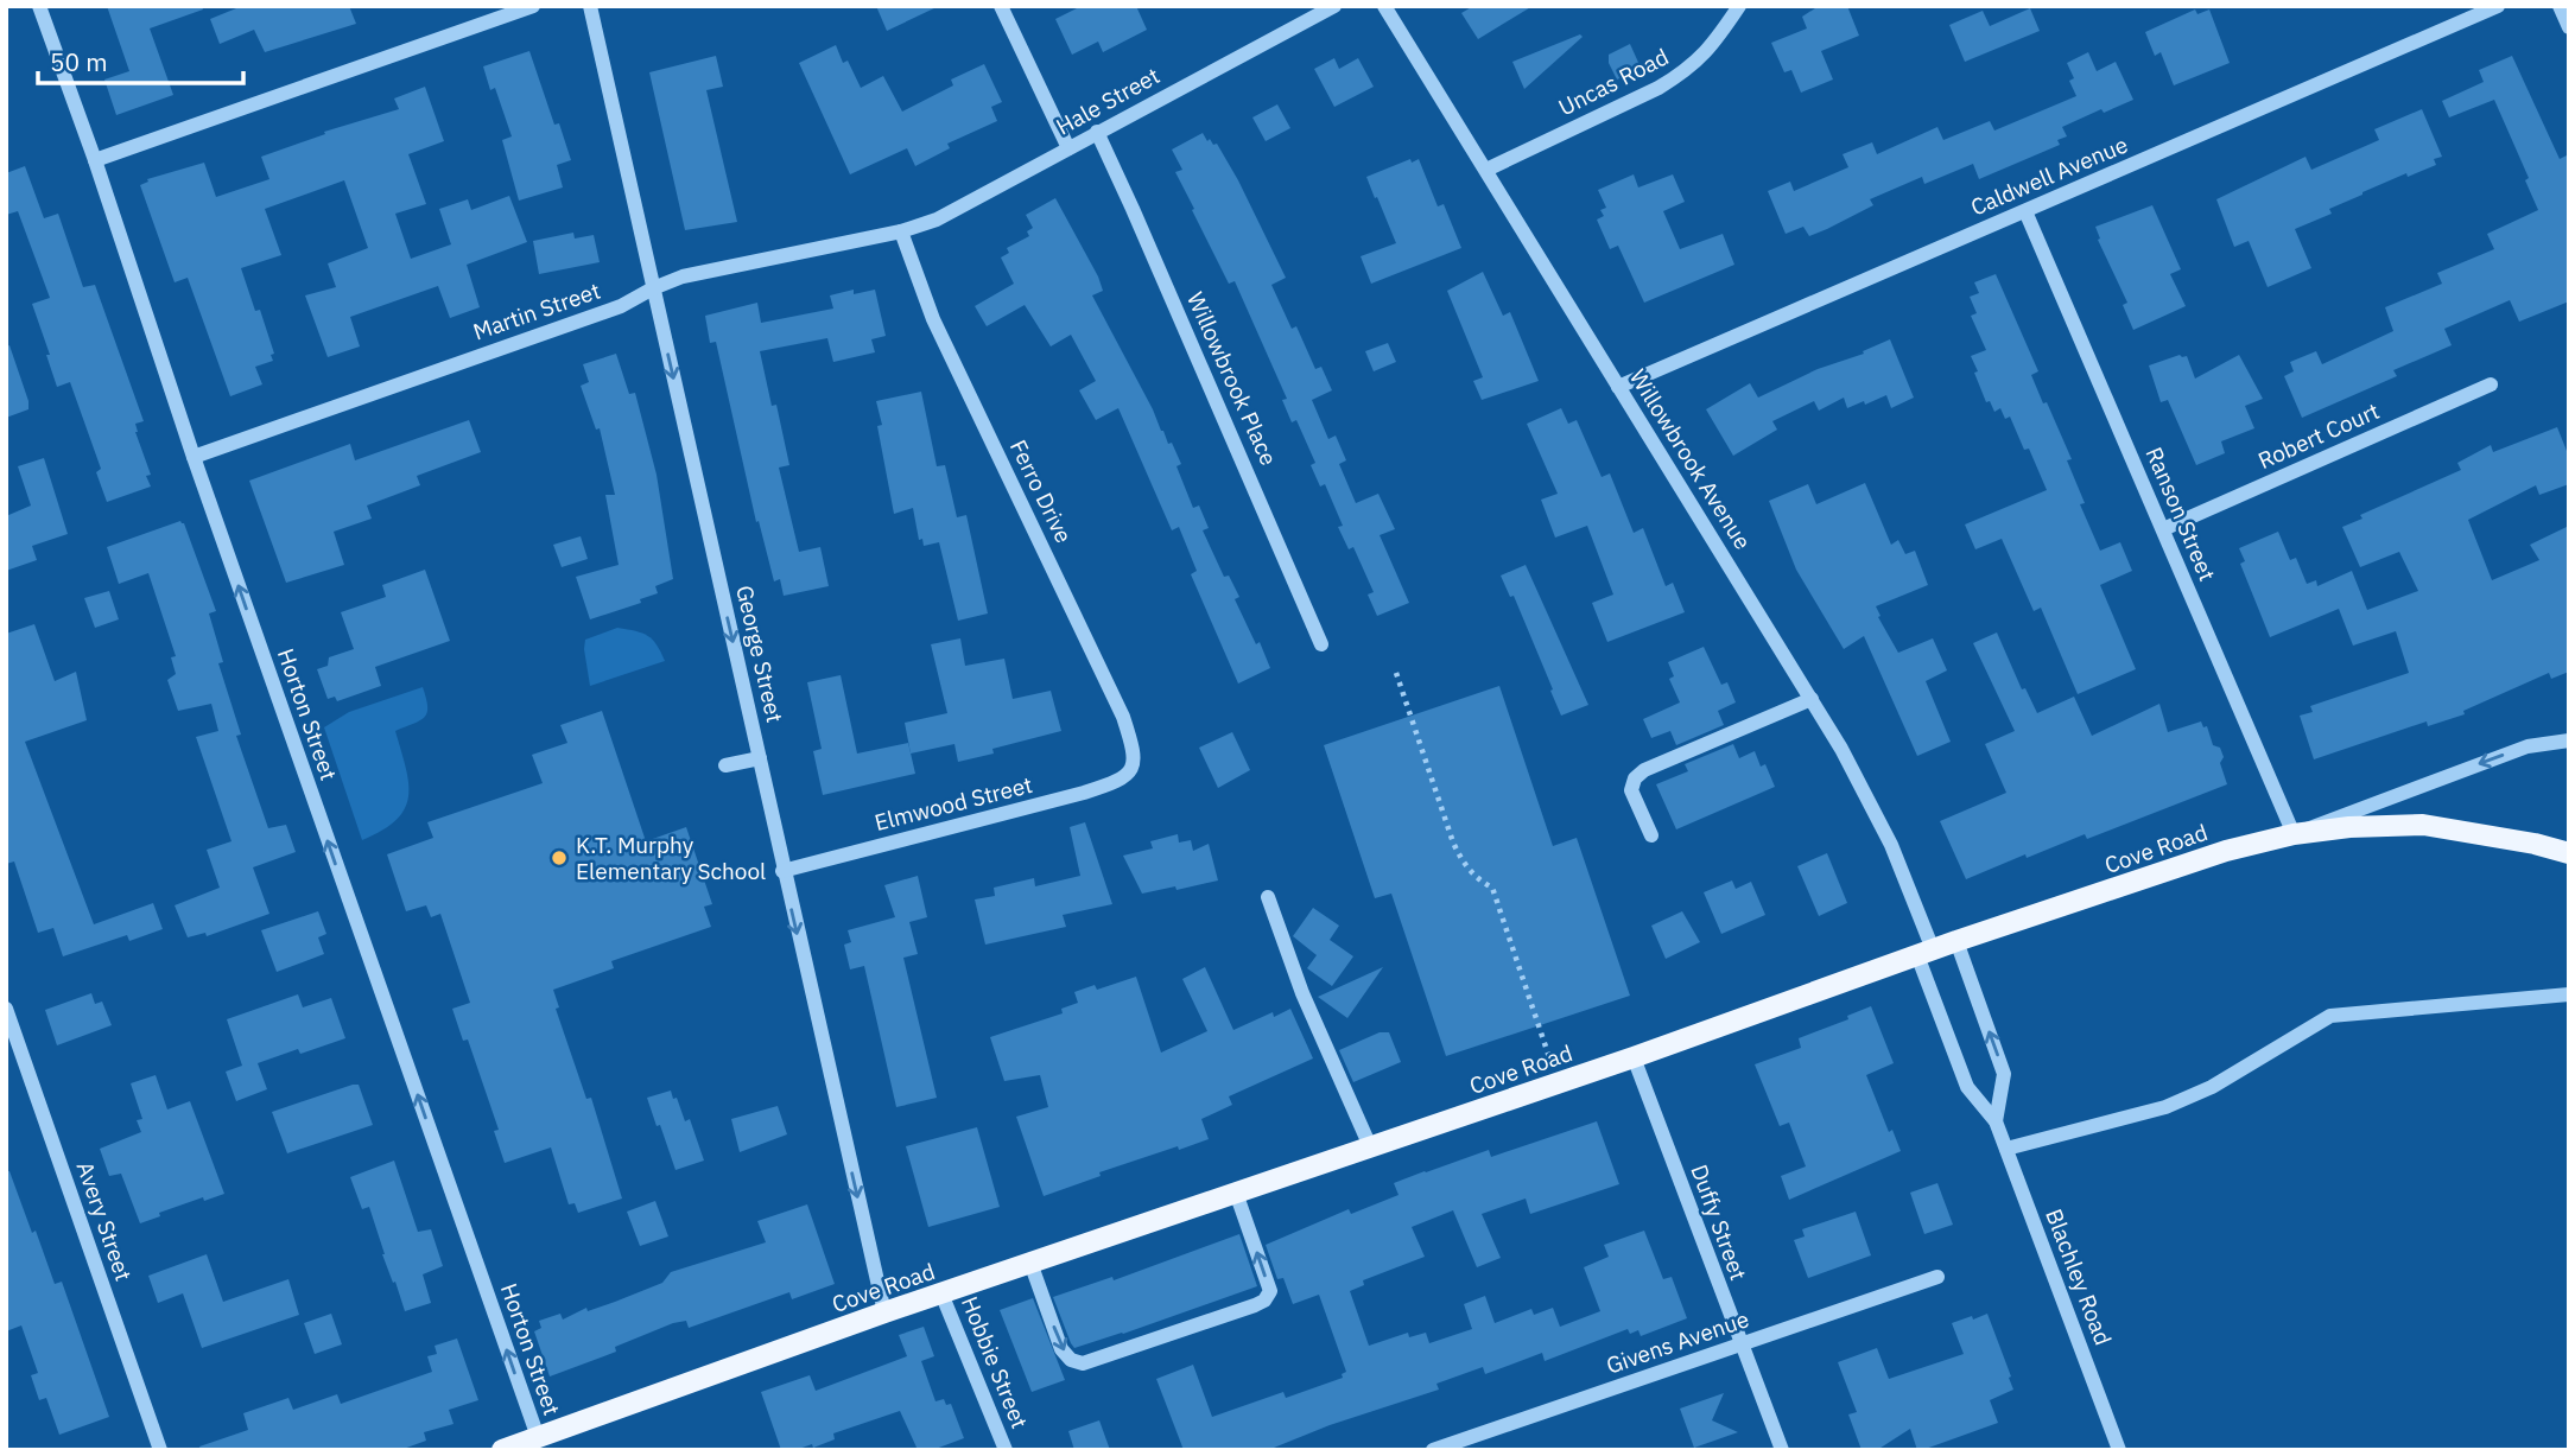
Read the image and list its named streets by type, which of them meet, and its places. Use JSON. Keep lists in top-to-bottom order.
{
  "streets": {
    "main road": ["Cove Road"],
    "street": [
      "Uncas Road",
      "Hale Street",
      "Caldwell Avenue",
      "Martin Street",
      "Willowbrook Place",
      "Robert Court",
      "Willowbrook Avenue",
      "Ferro Drive",
      "Ranson Street",
      "George Street",
      "Horton Street",
      "Elmwood Street",
      "Avery Street",
      "Duffy Street",
      "Blachley Road",
      "Givens Avenue",
      "Hobbie Street"
    ]
  },
  "crossings": [
    ["Uncas Road", "Willowbrook Avenue"],
    ["Hale Street", "Martin Street"],
    ["Hale Street", "Willowbrook Place"],
    ["Hale Street", "Ferro Drive"],
    ["Caldwell Avenue", "Willowbrook Avenue"],
    ["Caldwell Avenue", "Ranson Street"],
    ["Martin Street", "Ferro Drive"],
    ["Martin Street", "George Street"],
    ["Martin Street", "Horton Street"],
    ["Robert Court", "Ranson Street"],
    ["Willowbrook Avenue", "Cove Road"],
    ["Willowbrook Avenue", "Blachley Road"],
    ["Ferro Drive", "Elmwood Street"],
    ["Ranson Street", "Cove Road"],
    ["George Street", "Elmwood Street"],
    ["George Street", "Cove Road"],
    ["Horton Street", "Cove Road"],
    ["Cove Road", "Duffy Street"],
    ["Cove Road", "Blachley Road"],
    ["Cove Road", "Hobbie Street"],
    ["Duffy Street", "Givens Avenue"]
  ],
  "one_way": ["George Street", "Horton Street"],
  "places": ["K.T. Murphy Elementary School"],
  "scale_bar": "50 m"
}
